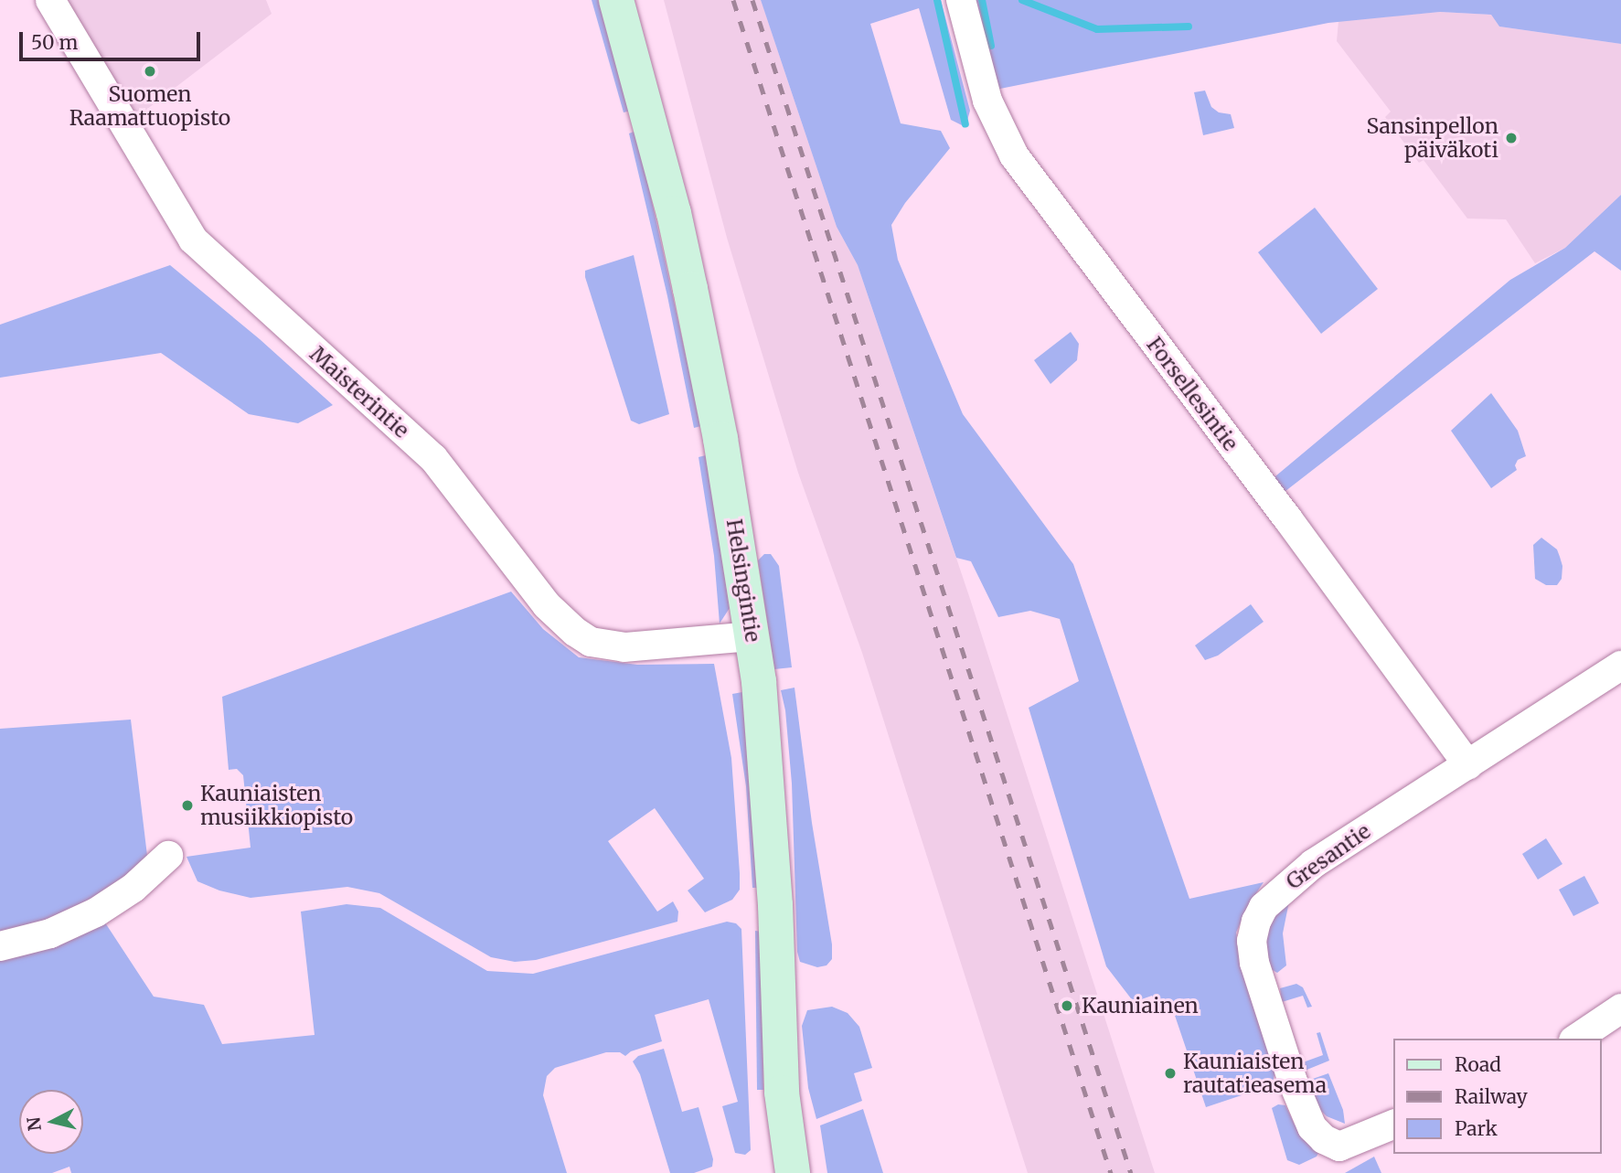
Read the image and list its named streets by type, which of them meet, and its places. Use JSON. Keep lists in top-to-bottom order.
{
  "streets": {
    "main road": ["Helsingintie"],
    "street": ["Maisterintie", "Forsellesintie", "Gresantie"]
  },
  "crossings": [
    ["Maisterintie", "Helsingintie"],
    ["Forsellesintie", "Gresantie"]
  ],
  "places": [
    "Suomen Raamattuopisto",
    "Sansinpellon päiväkoti",
    "Kauniaisten musiikkiopisto",
    "Kauniainen",
    "Kauniaisten rautatieasema"
  ],
  "legend": ["Road", "Railway", "Park"],
  "scale_bar": "50 m",
  "north": "left"
}
